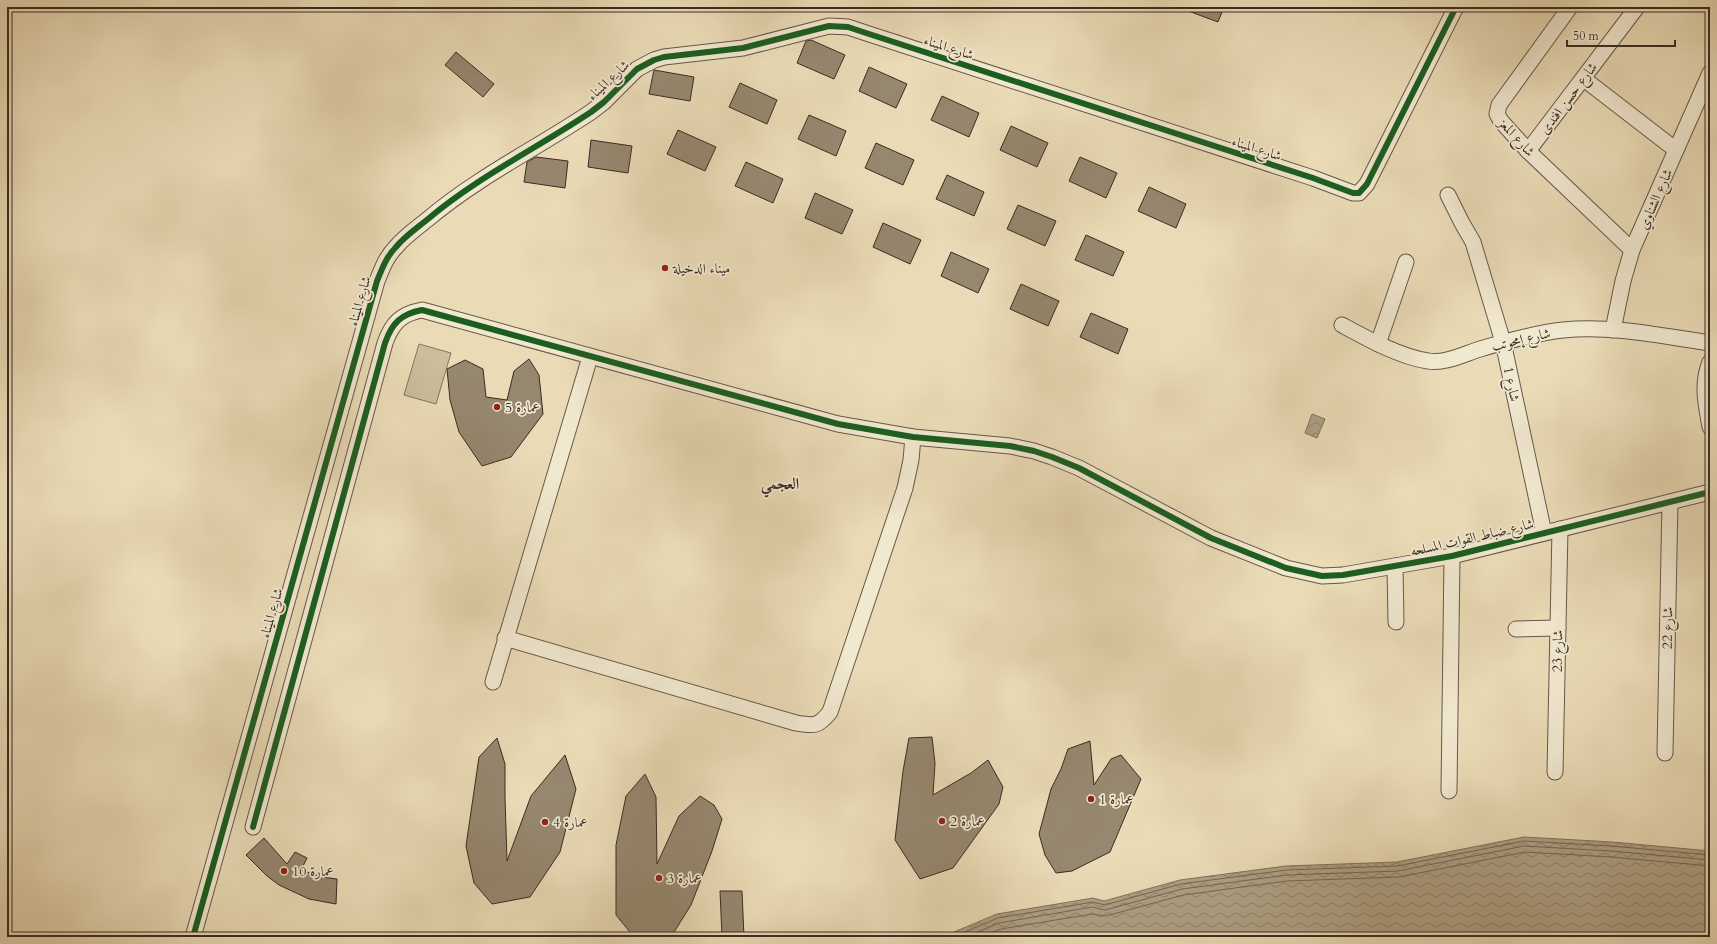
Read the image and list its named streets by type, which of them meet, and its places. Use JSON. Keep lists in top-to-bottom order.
{
  "streets": {
    "street": [
      "شارع الميناء",
      "شارع حسن افندى",
      "شارع المعز",
      "شارع الشناوي",
      "شارع إمحوتب",
      "شارع 1",
      "شارع ضباط القوات المسلحه",
      "شارع 22",
      "شارع 23"
    ]
  },
  "crossings": [
    ["شارع حسن افندى", "شارع المعز"],
    ["شارع المعز", "شارع الشناوي"],
    ["شارع الشناوي", "شارع إمحوتب"],
    ["شارع إمحوتب", "شارع 1"],
    ["شارع 1", "شارع ضباط القوات المسلحه"],
    ["شارع ضباط القوات المسلحه", "شارع 22"],
    ["شارع ضباط القوات المسلحه", "شارع 23"]
  ],
  "districts": ["العجمي"],
  "places": [
    "ميناء الدخيلة",
    "عمارة 5",
    "عمارة 1",
    "عمارة 2",
    "عمارة 4",
    "عمارة 10",
    "عمارة 3"
  ],
  "scale_bar": "50 m"
}
